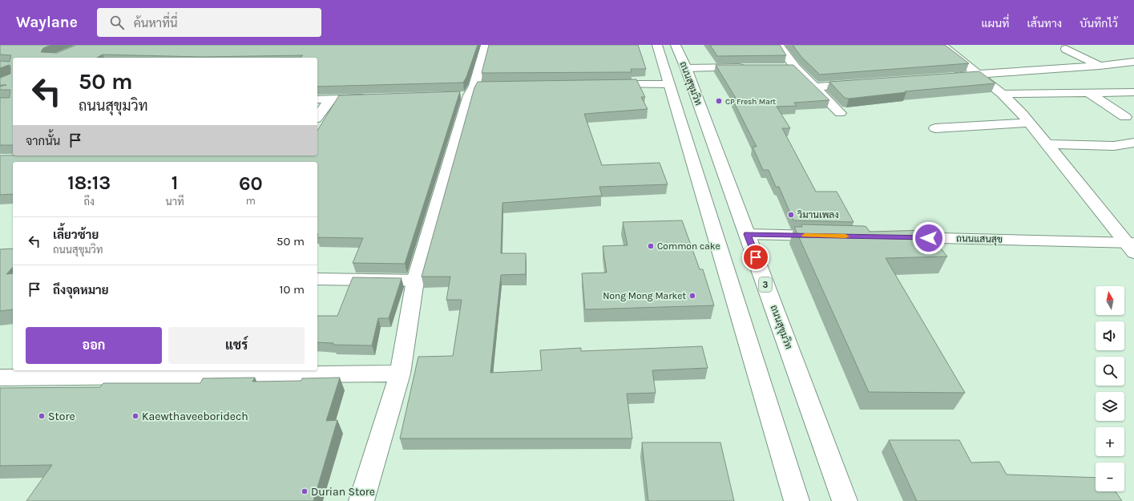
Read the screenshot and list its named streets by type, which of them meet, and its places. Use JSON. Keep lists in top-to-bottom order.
{
  "streets": {
    "street": ["ถนนสุขุมวิท", "ถนนแสนสุข", "3"]
  },
  "places": [
    "CP Fresh Mart",
    "วิมานเพลง",
    "Common cake",
    "Nong Mong Market",
    "Store",
    "Kaewthaveeboridech",
    "Durian Store"
  ],
  "north": "top",
  "page": {
    "header": "Waylane",
    "search": "ค้นหาที่นี่",
    "nav": ["แผนที่", "เส้นทาง", "บันทึกไว้"],
    "turn": ["50 m", "ถนนสุขุมวิท"],
    "then": "จากนั้น",
    "eta": [
      "18:13",
      "ถึง",
      "1",
      "นาที",
      "60",
      "m"
    ],
    "list": [
      {
        "name": "เลี้ยวซ้าย",
        "note": "ถนนสุขุมวิท",
        "value": "50 m"
      },
      {
        "name": "ถึงจุดหมาย",
        "value": "10 m"
      }
    ],
    "map_buttons": ["+", "−"],
    "buttons": ["ออก", "แชร์"]
  }
}
